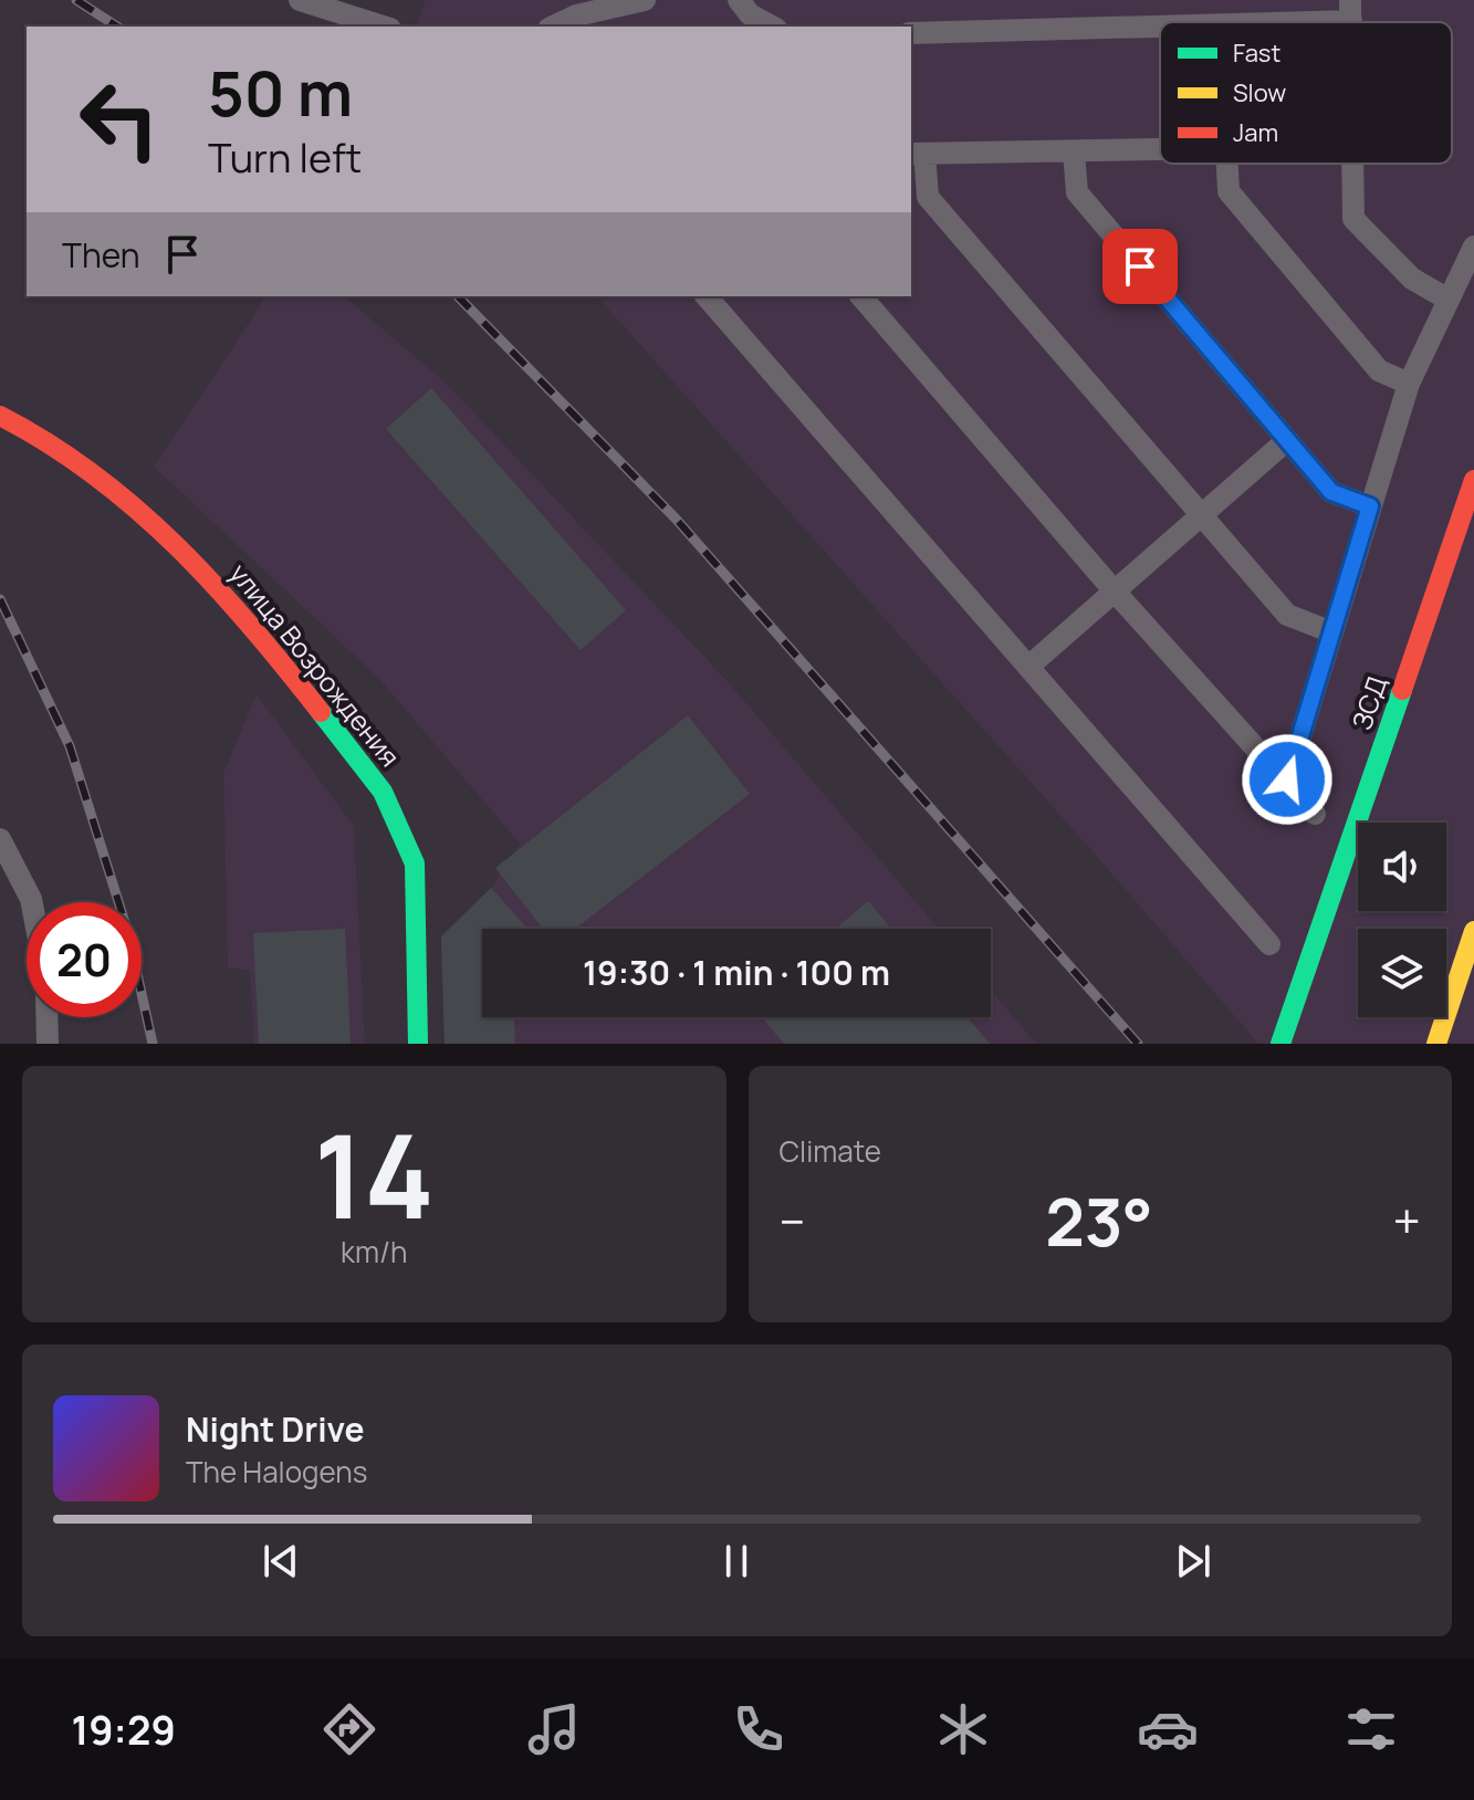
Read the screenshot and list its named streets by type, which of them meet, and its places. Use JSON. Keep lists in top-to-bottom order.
{
  "streets": {
    "main road": ["улица Возрождения", "ЗСД"]
  },
  "legend": ["Fast", "Slow", "Jam"],
  "page": {
    "turn": ["50 m", "Turn left"],
    "then": "Then",
    "limit": "20",
    "trip": "19:30 · 1 min · 100 m",
    "tile": [
      ["14", "km/h"],
      "Climate"
    ],
    "heat": ["−", "23°", "+"],
    "song": ["Night Drive", "The Halogens"],
    "tabs": "19:29"
  }
}
